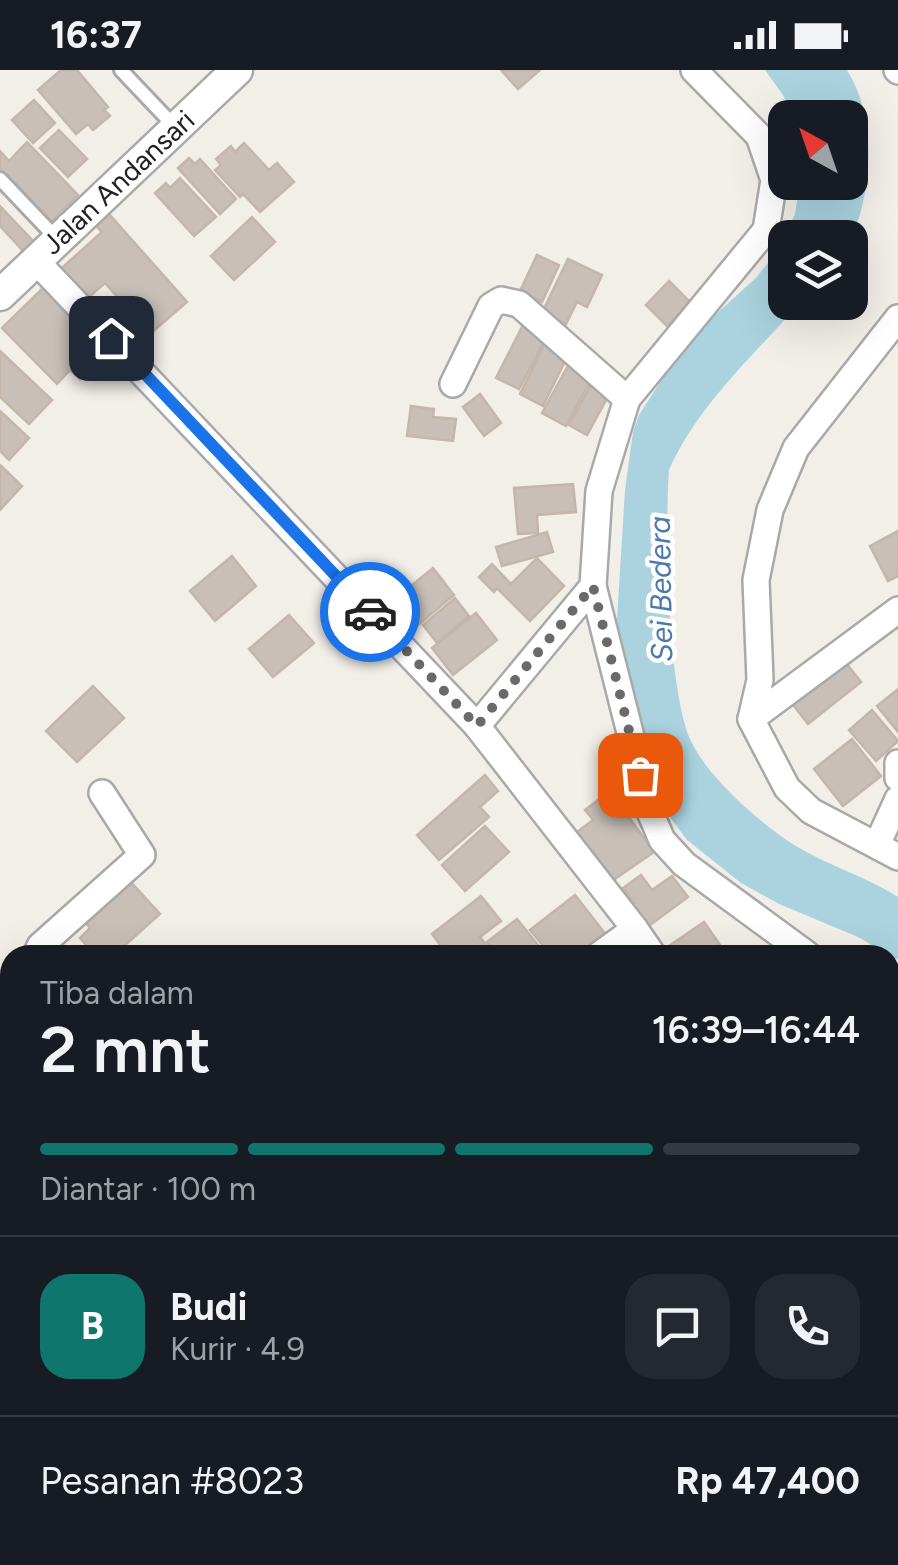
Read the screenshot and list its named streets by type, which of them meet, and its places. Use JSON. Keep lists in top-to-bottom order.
{
  "streets": {
    "street": ["Jalan Andansari"]
  },
  "water": ["Sei Bedera"],
  "north": "top left",
  "page": {
    "status": "16:37",
    "heading": ["2 mnt", "Tiba dalam", "16:39–16:44"],
    "panel": [
      "Budi",
      "Kurir · 4.9",
      "Pesanan #8023",
      "Rp 47,400"
    ],
    "bar": "Diantar · 100 m",
    "round": "B"
  }
}
